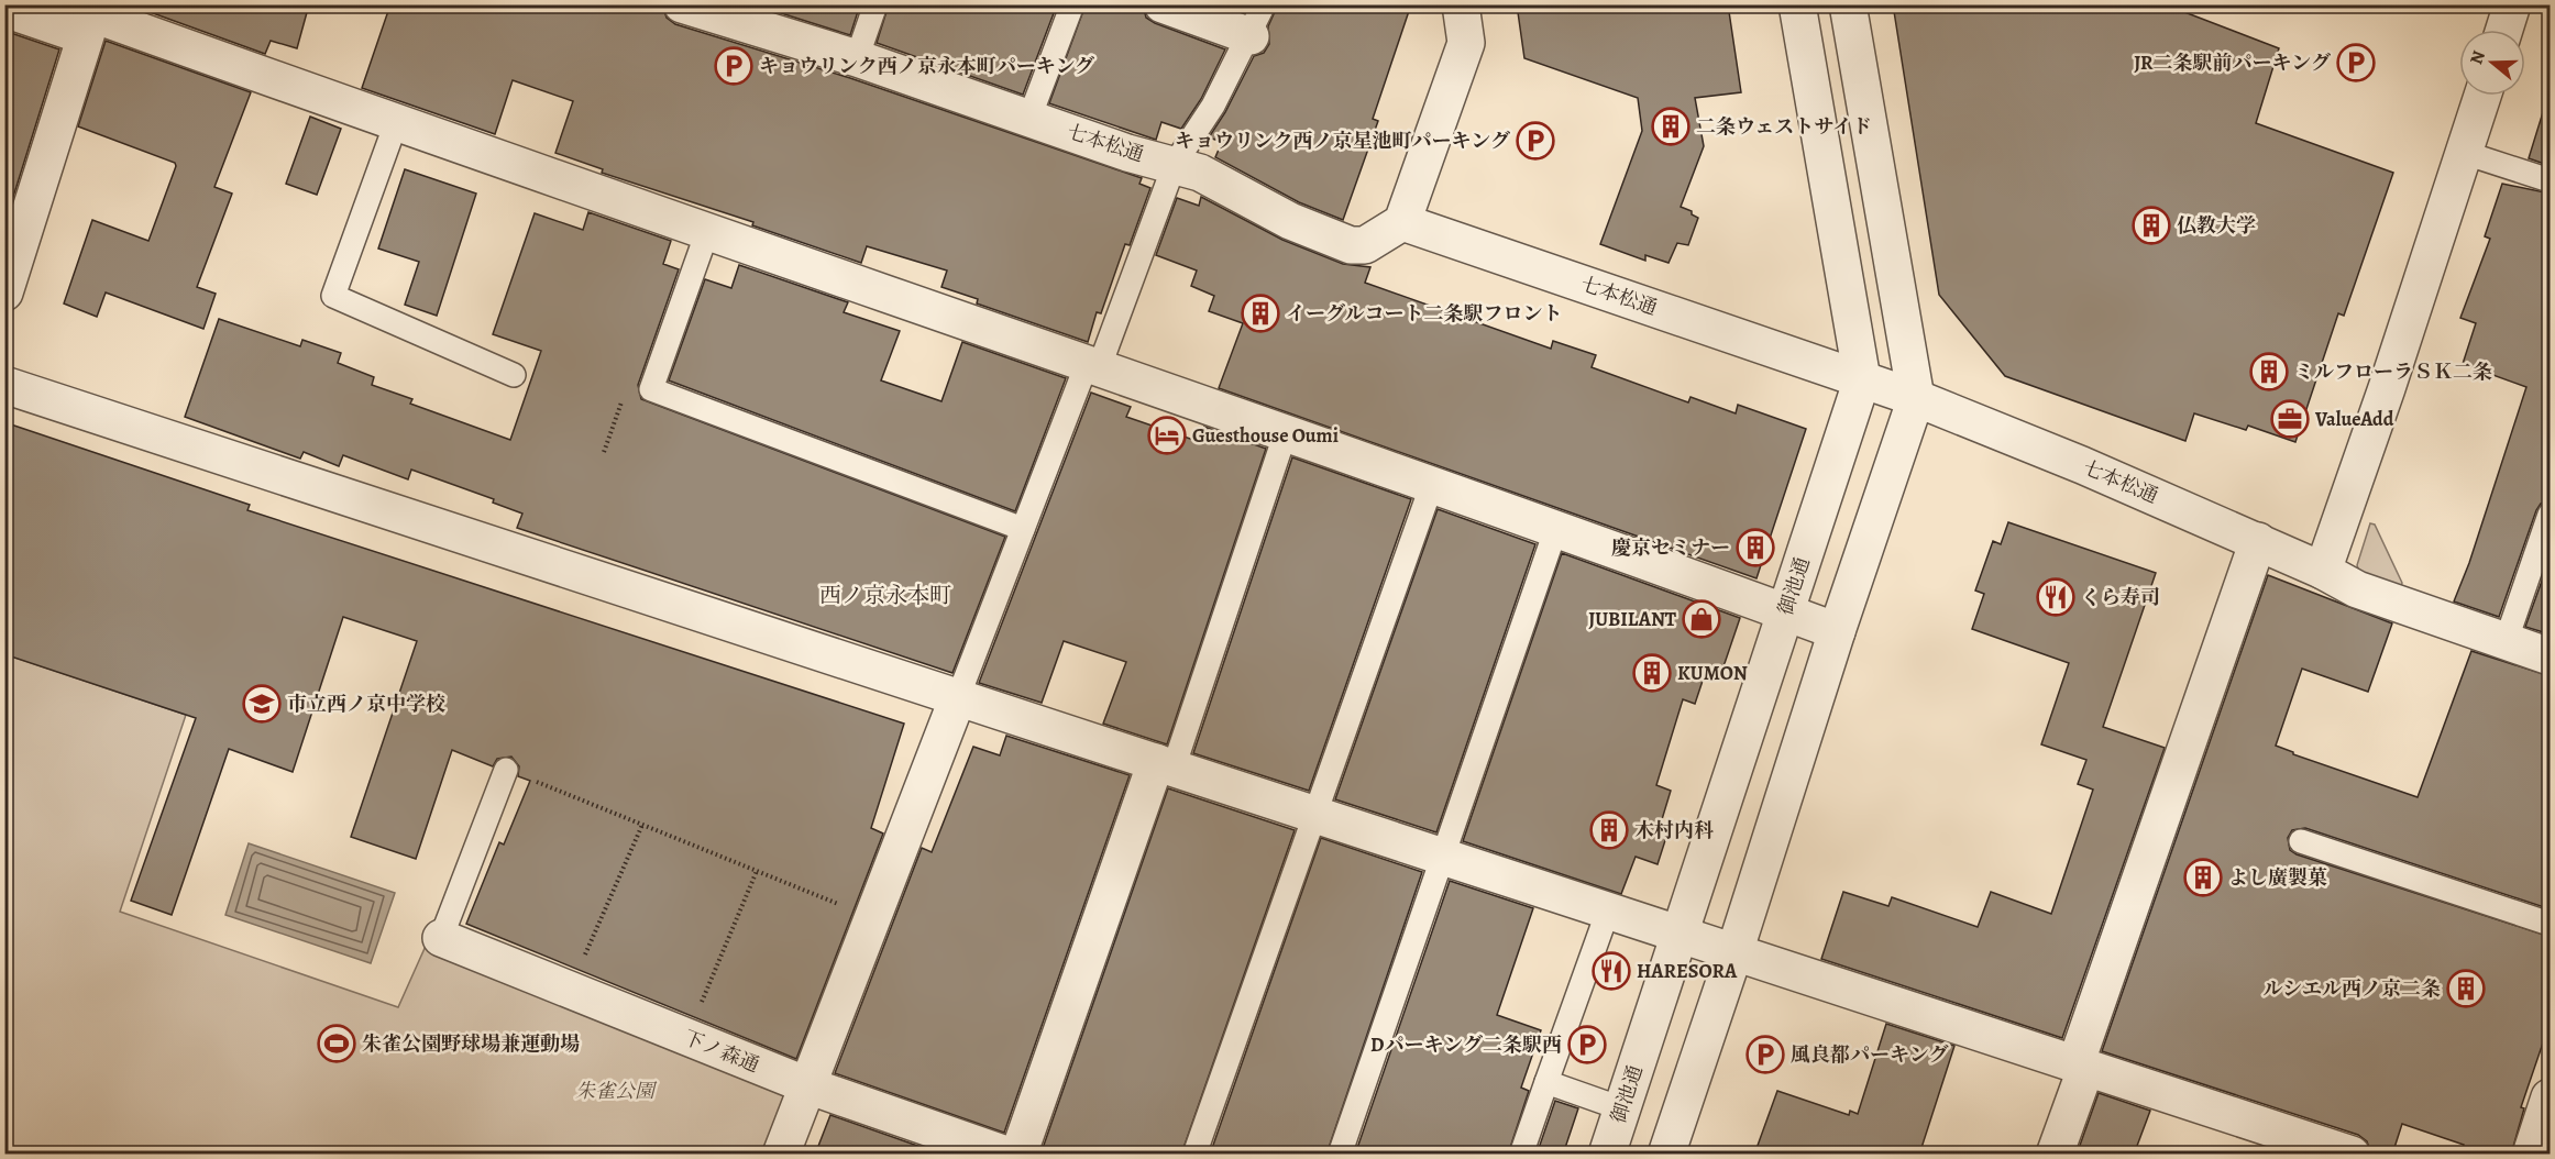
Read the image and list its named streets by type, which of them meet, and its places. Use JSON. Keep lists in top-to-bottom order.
{
  "streets": {
    "street": ["七本松通", "御池通", "下ノ森通"]
  },
  "crossings": [
    ["七本松通", "御池通"]
  ],
  "districts": ["西ノ京永本町"],
  "parks": ["朱雀公園"],
  "places": {
    "parking": [
      "JR二条駅前パーキング",
      "キョウリンク西ノ京永本町パーキング",
      "キョウリンク西ノ京星池町パーキング",
      "Dパーキング二条駅西",
      "風良都パーキング"
    ],
    "building": [
      "二条ウェストサイド",
      "仏教大学",
      "イーグルコート二条駅フロント",
      "ミルフローラＳＫ二条",
      "慶京セミナー",
      "KUMON",
      "木村内科",
      "よし廣製菓",
      "ルシエル西ノ京二条"
    ],
    "office": ["ValueAdd"],
    "hotel": ["Guesthouse Oumi"],
    "restaurant": ["くら寿司", "HARESORA"],
    "shop": ["JUBILANT"],
    "school or university": ["市立西ノ京中学校"],
    "sports": ["朱雀公園野球場兼運動場"]
  },
  "north": "left"
}
